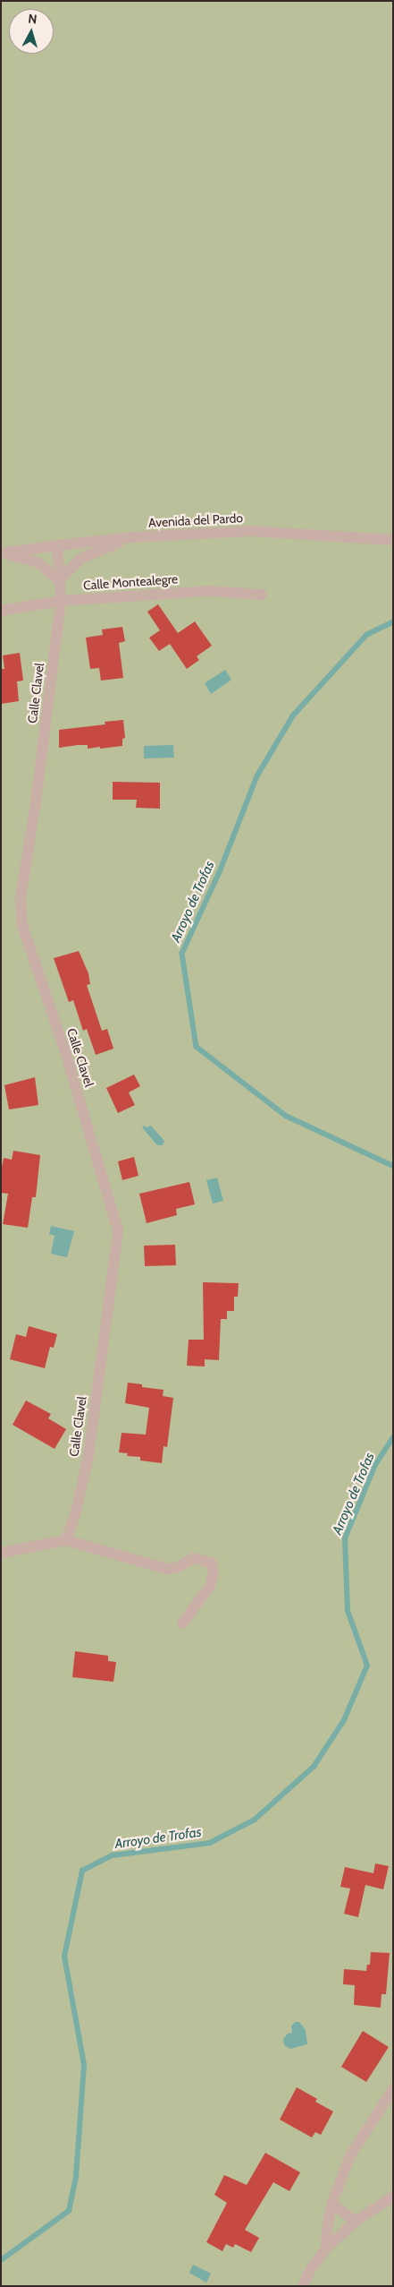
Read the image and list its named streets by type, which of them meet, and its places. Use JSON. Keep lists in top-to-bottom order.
{
  "streets": {
    "street": ["Avenida del Pardo", "Calle Montealegre", "Calle Clavel"]
  },
  "crossings": [
    ["Avenida del Pardo", "Calle Clavel"],
    ["Calle Montealegre", "Calle Clavel"]
  ],
  "water": ["Arroyo de Trofas"],
  "north": "top"
}
